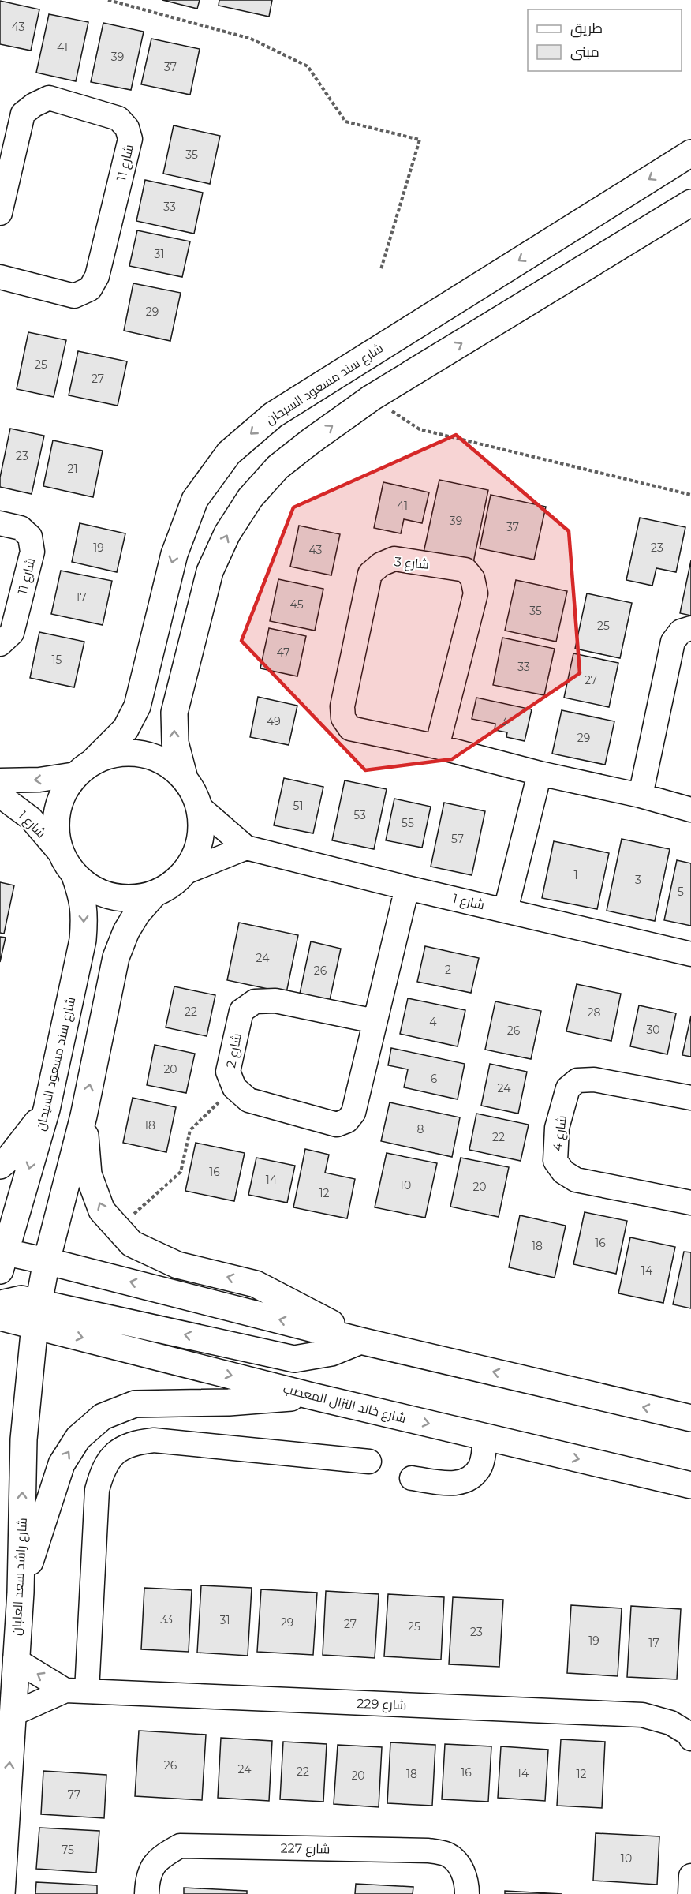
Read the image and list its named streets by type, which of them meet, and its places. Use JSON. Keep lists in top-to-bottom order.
{
  "streets": {
    "main road": ["شارع سند مسعود السيحان", "شارع خالد النزال المعصب", "شارع راشد سعد العلبان"],
    "street": [
      "شارع 11",
      "شارع 3",
      "شارع 1",
      "شارع 2",
      "شارع 4",
      "شارع 229",
      "شارع 227"
    ]
  },
  "crossings": [
    ["شارع سند مسعود السيحان", "شارع 1"],
    ["شارع 1", "شارع 2"],
    ["شارع خالد النزال المعصب", "شارع راشد سعد العلبان"],
    ["شارع راشد سعد العلبان", "شارع 229"]
  ],
  "one_way": ["شارع راشد سعد العلبان"],
  "house_numbers": [
    "43",
    "41",
    "39",
    "37",
    "35",
    "33",
    "31",
    "29",
    "25",
    "27",
    "23",
    "21",
    "41",
    "39",
    "37",
    "19",
    "23",
    "43",
    "17",
    "45",
    "35",
    "25",
    "47",
    "15",
    "33",
    "27",
    "49",
    "31",
    "29",
    "51",
    "53",
    "55",
    "57",
    "1",
    "3",
    "5",
    "24",
    "2",
    "26",
    "22",
    "28",
    "4",
    "30",
    "26",
    "20",
    "6",
    "24",
    "18",
    "8",
    "22",
    "16",
    "14",
    "10",
    "20",
    "12",
    "16",
    "18",
    "14",
    "33",
    "31",
    "29",
    "27",
    "25",
    "23",
    "19",
    "17",
    "26",
    "24",
    "22",
    "16",
    "14",
    "18",
    "12",
    "20",
    "77",
    "75",
    "10"
  ],
  "legend": ["طريق", "مبنى"]
}
